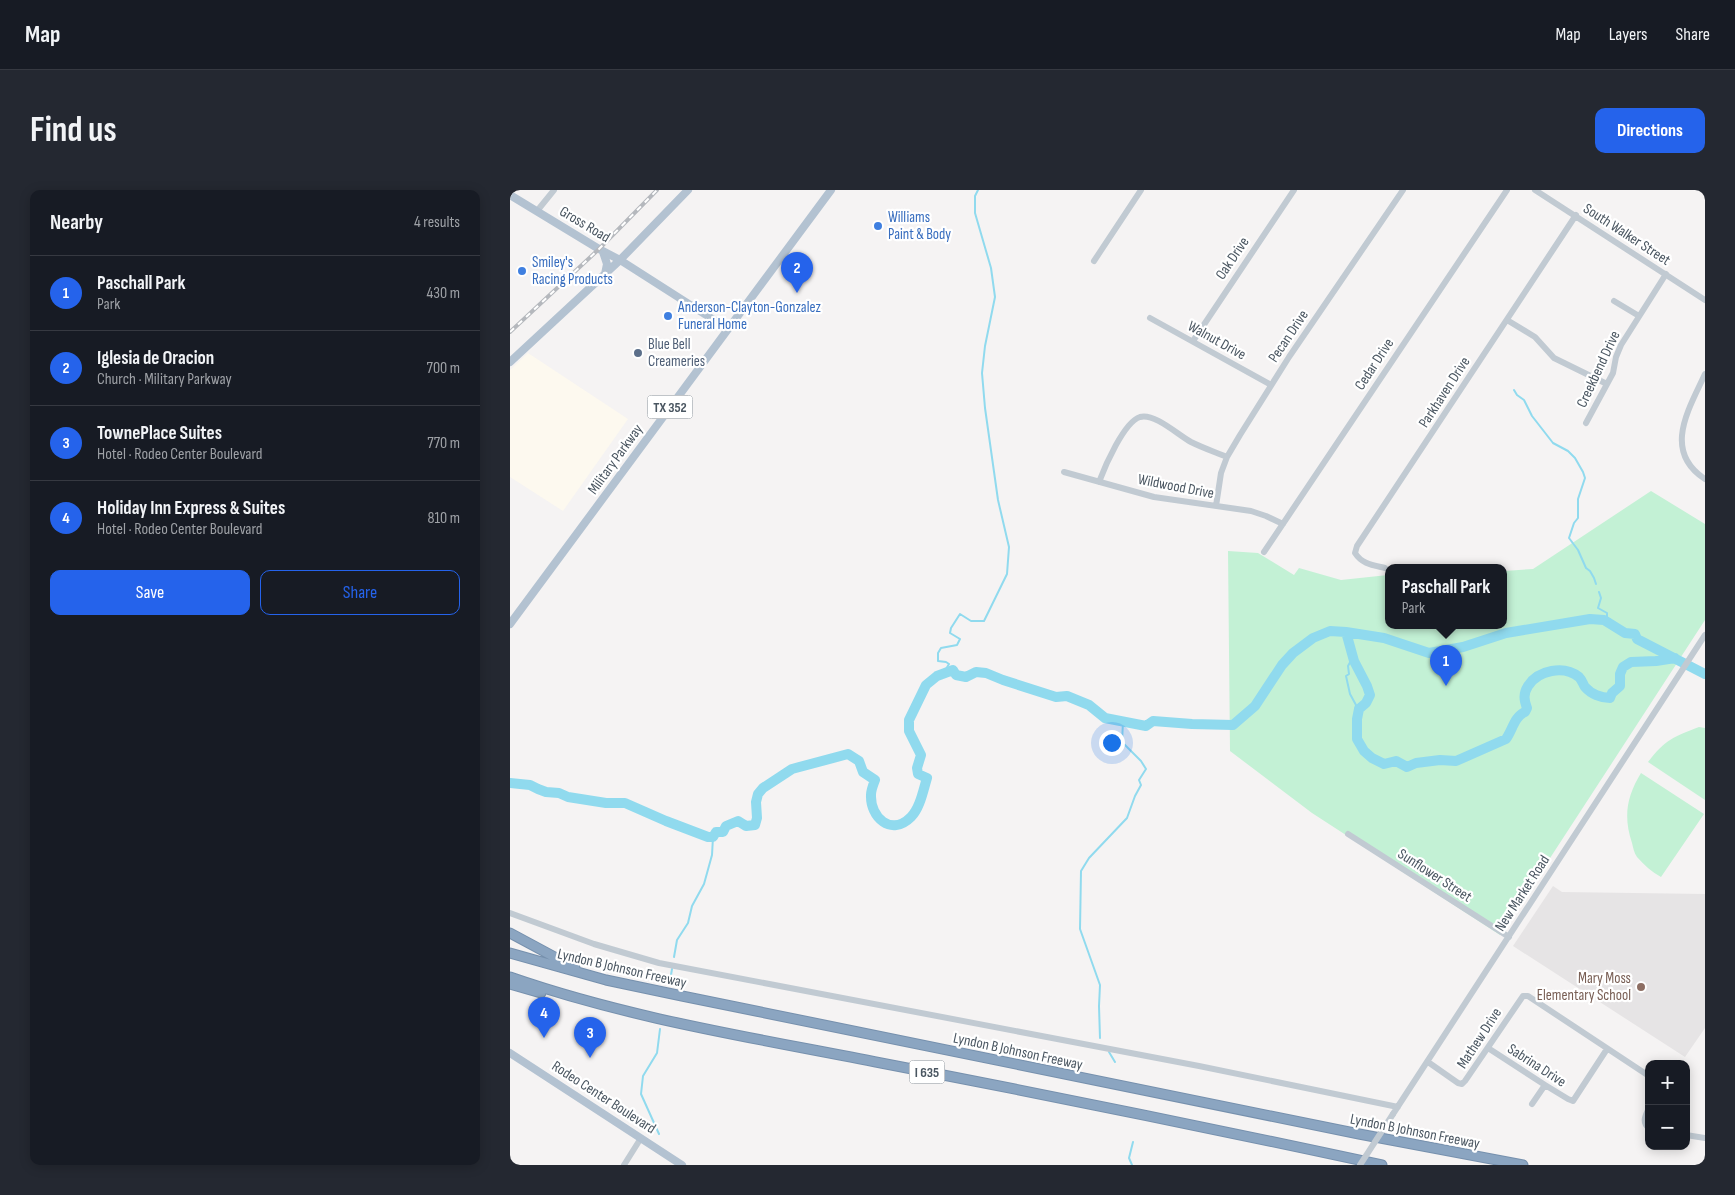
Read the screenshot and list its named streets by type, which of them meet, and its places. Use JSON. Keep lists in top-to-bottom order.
{
  "streets": {
    "highway": ["Lyndon B Johnson Freeway", "I 635"],
    "main road": [
      "Gross Road",
      "TX 352",
      "Military Parkway",
      "Rodeo Center Boulevard"
    ],
    "street": [
      "South Walker Street",
      "Oak Drive",
      "Pecan Drive",
      "Walnut Drive",
      "Cedar Drive",
      "Creekbend Drive",
      "Parkhaven Drive",
      "Wildwood Drive",
      "Sunflower Street",
      "New Market Road",
      "Mathew Drive",
      "Sabrina Drive"
    ]
  },
  "crossings": [
    ["Gross Road", "Military Parkway"],
    ["South Walker Street", "Creekbend Drive"],
    ["South Walker Street", "Parkhaven Drive"],
    ["Oak Drive", "Walnut Drive"],
    ["Pecan Drive", "Walnut Drive"],
    ["Pecan Drive", "Wildwood Drive"],
    ["Cedar Drive", "Wildwood Drive"],
    ["Sunflower Street", "New Market Road"],
    ["New Market Road", "Lyndon B Johnson Freeway"],
    ["New Market Road", "Mathew Drive"],
    ["Mathew Drive", "Sabrina Drive"]
  ],
  "places": [
    "Williams Paint & Body",
    "Smiley's Racing Products",
    "Anderson-Clayton-Gonzalez Funeral Home",
    "Blue Bell Creameries",
    "Mary Moss Elementary School"
  ],
  "page": {
    "header": "Map",
    "nav": ["Map", "Layers", "Share"],
    "buttons": [
      "Directions",
      ["Save", "Share"]
    ],
    "title": "Find us",
    "heading": ["Nearby", "4 results"],
    "pins": [
      "2",
      "1",
      "4",
      "3"
    ],
    "list": [
      {
        "mark": "1",
        "name": "Paschall Park",
        "note": "Park",
        "value": "430 m"
      },
      {
        "mark": "2",
        "name": "Iglesia de Oracion",
        "note": "Church · Military Parkway",
        "value": "700 m"
      },
      {
        "mark": "3",
        "name": "TownePlace Suites",
        "note": "Hotel · Rodeo Center Boulevard",
        "value": "770 m"
      },
      {
        "mark": "4",
        "name": "Holiday Inn Express & Suites",
        "note": "Hotel · Rodeo Center Boulevard",
        "value": "810 m"
      }
    ],
    "popup": ["Paschall Park", "Park"],
    "map_buttons": ["+", "−"]
  }
}
